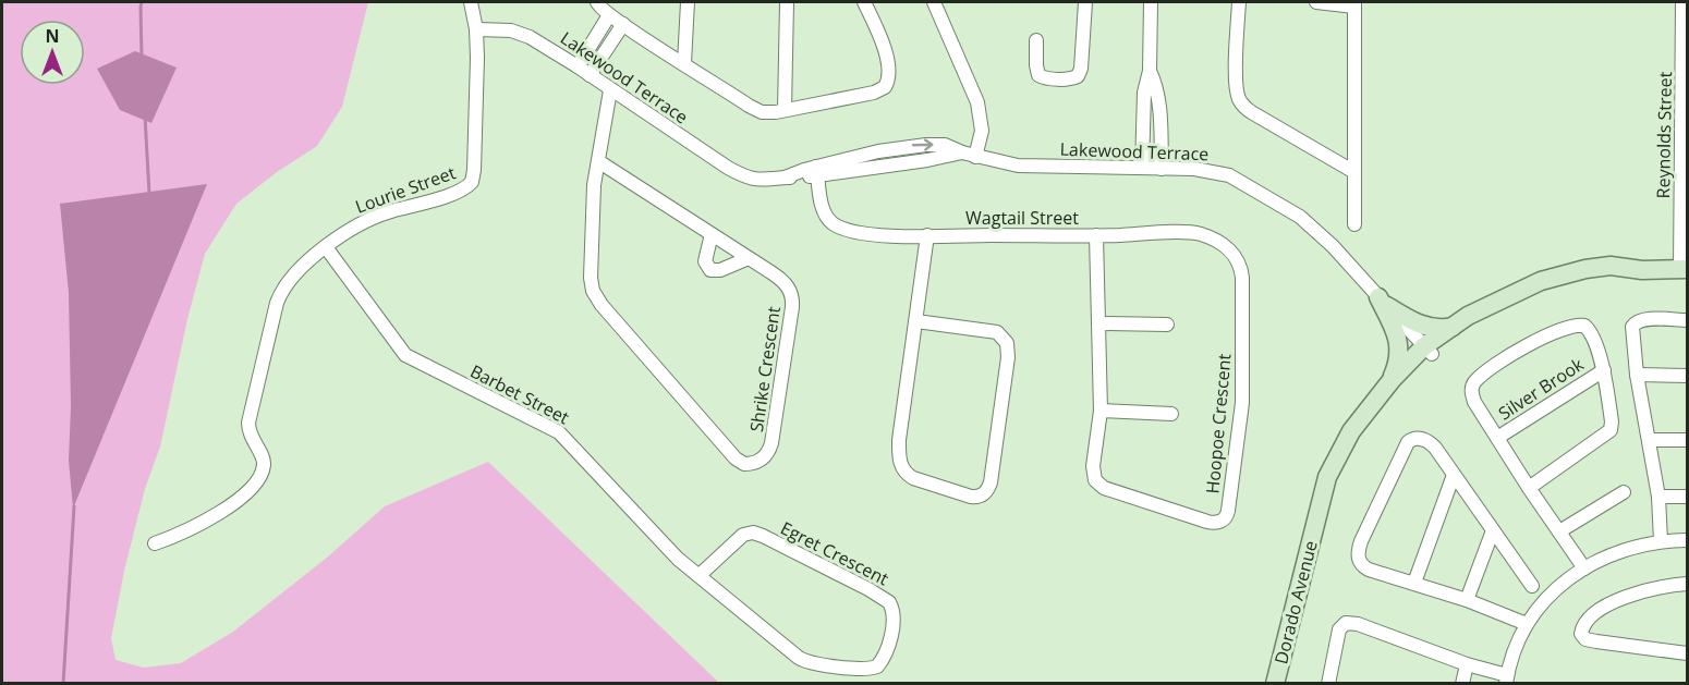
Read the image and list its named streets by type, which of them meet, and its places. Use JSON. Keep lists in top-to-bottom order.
{
  "streets": {
    "street": [
      "Lakewood Terrace",
      "Reynolds Street",
      "Lourie Street",
      "Wagtail Street",
      "Shrike Crescent",
      "Silver Brook",
      "Barbet Street",
      "Hoopoe Crescent",
      "Egret Crescent",
      "Dorado Avenue"
    ]
  },
  "crossings": [
    ["Lakewood Terrace", "Lourie Street"],
    ["Lakewood Terrace", "Wagtail Street"],
    ["Lakewood Terrace", "Shrike Crescent"],
    ["Lakewood Terrace", "Dorado Avenue"],
    ["Lourie Street", "Barbet Street"],
    ["Wagtail Street", "Hoopoe Crescent"],
    ["Barbet Street", "Egret Crescent"]
  ],
  "north": "top"
}
